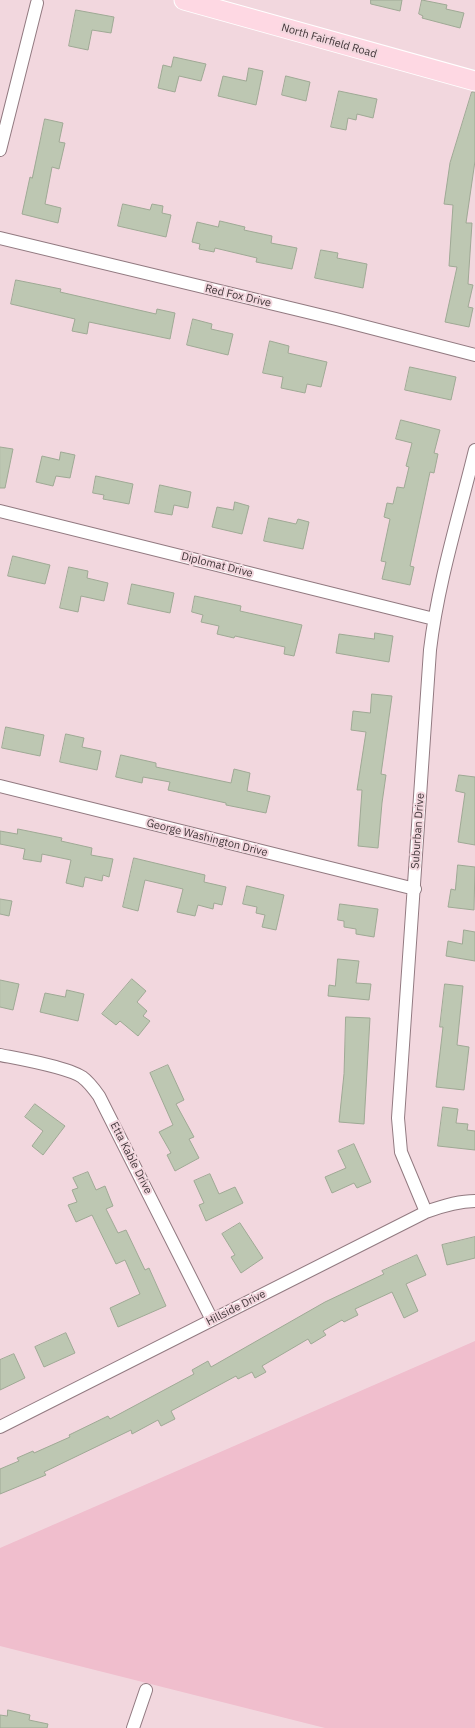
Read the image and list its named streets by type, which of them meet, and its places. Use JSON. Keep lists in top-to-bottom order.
{
  "streets": {
    "main road": ["North Fairfield Road"],
    "street": [
      "Red Fox Drive",
      "Diplomat Drive",
      "Suburban Drive",
      "George Washington Drive",
      "Etta Kable Drive",
      "Hillside Drive"
    ]
  },
  "crossings": [
    ["Diplomat Drive", "Suburban Drive"],
    ["Suburban Drive", "George Washington Drive"],
    ["Suburban Drive", "Hillside Drive"],
    ["Etta Kable Drive", "Hillside Drive"]
  ]
}
